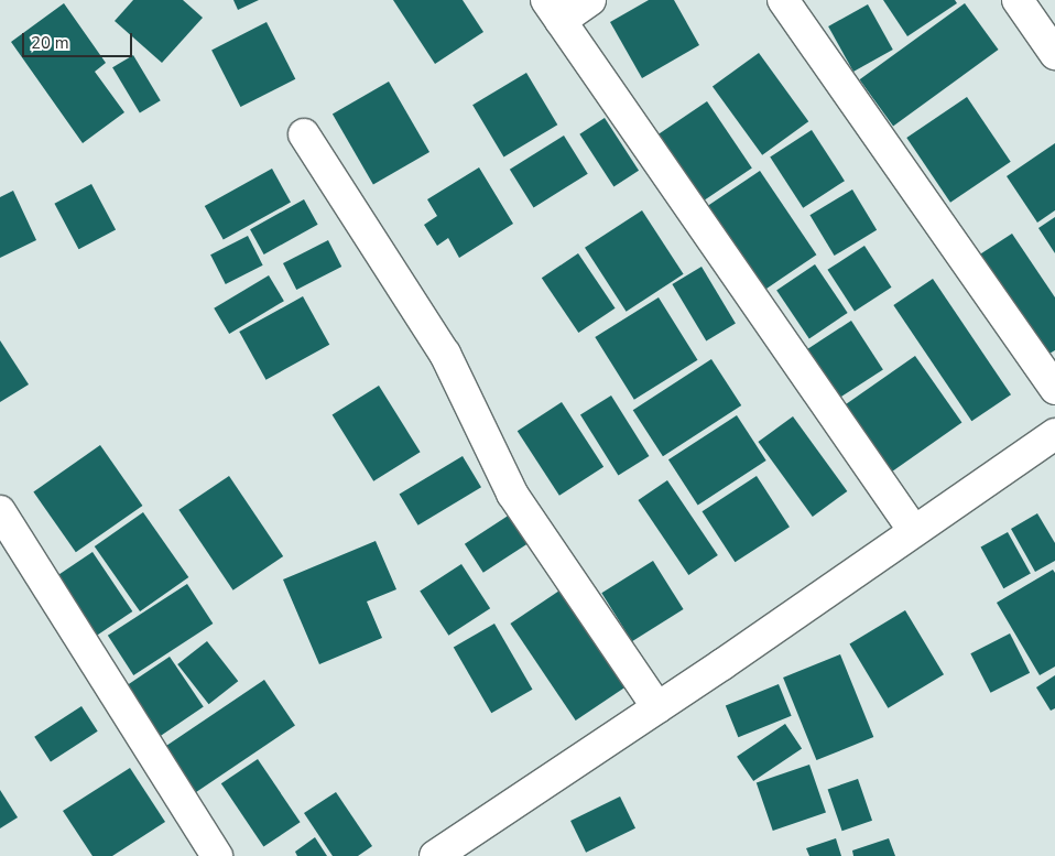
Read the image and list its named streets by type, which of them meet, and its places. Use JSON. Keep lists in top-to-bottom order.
{
  "scale_bar": "20 m"
}
